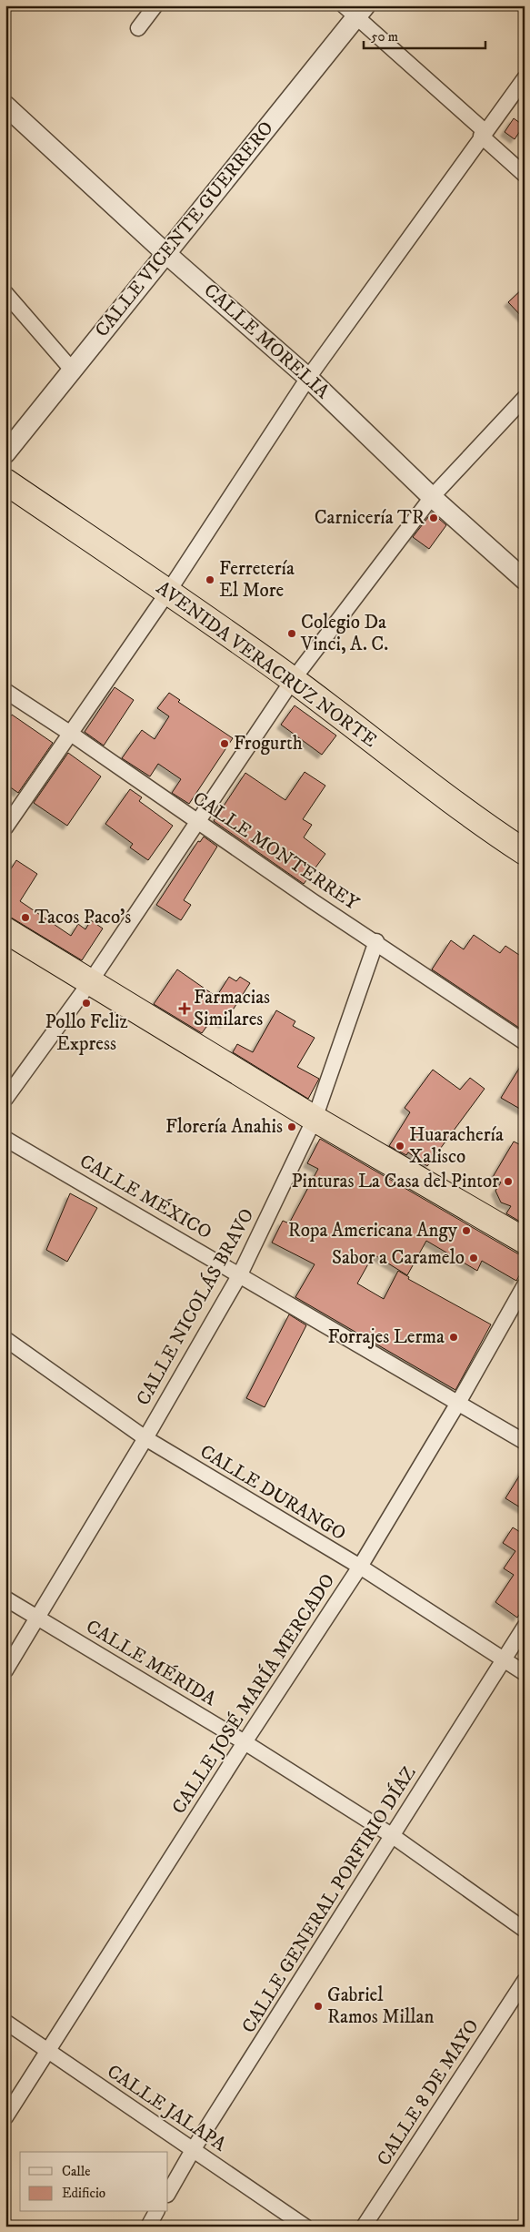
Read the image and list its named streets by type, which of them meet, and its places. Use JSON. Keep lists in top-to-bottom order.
{
  "streets": {
    "highway": ["AVENIDA VERACRUZ NORTE"],
    "street": [
      "CALLE VICENTE GUERRERO",
      "CALLE MORELIA",
      "CALLE MONTERREY",
      "CALLE MÉXICO",
      "CALLE NICOLÁS BRAVO",
      "CALLE DURANGO",
      "CALLE MÉRIDA",
      "CALLE JOSÉ MARÍA MERCADO",
      "CALLE GENERAL PORFIRIO DÍAZ",
      "CALLE 8 DE MAYO",
      "CALLE JALAPA"
    ]
  },
  "crossings": [
    ["CALLE VICENTE GUERRERO", "CALLE MORELIA"],
    ["CALLE MONTERREY", "CALLE NICOLÁS BRAVO"],
    ["CALLE MÉXICO", "CALLE NICOLÁS BRAVO"],
    ["CALLE MÉXICO", "CALLE JOSÉ MARÍA MERCADO"],
    ["CALLE NICOLÁS BRAVO", "CALLE DURANGO"],
    ["CALLE NICOLÁS BRAVO", "CALLE MÉRIDA"],
    ["CALLE DURANGO", "CALLE JOSÉ MARÍA MERCADO"],
    ["CALLE DURANGO", "CALLE GENERAL PORFIRIO DÍAZ"],
    ["CALLE MÉRIDA", "CALLE JOSÉ MARÍA MERCADO"],
    ["CALLE MÉRIDA", "CALLE GENERAL PORFIRIO DÍAZ"],
    ["CALLE JOSÉ MARÍA MERCADO", "CALLE JALAPA"],
    ["CALLE GENERAL PORFIRIO DÍAZ", "CALLE JALAPA"]
  ],
  "places": {
    "other": [
      "Carnicería TR",
      "Ferretería El More",
      "Colegio Da Vinci, A. C.",
      "Frogurth",
      "Tacos Paco's",
      "Pollo Feliz Express",
      "Florería Anahis",
      "Huarachería Xalisco",
      "Pinturas La Casa del Pintor",
      "Ropa Americana Angy",
      "Sabor a Caramelo",
      "Forrajes Lerma",
      "Gabriel Ramos Millan"
    ],
    "health": ["Farmacias Similares"]
  },
  "legend": ["Calle", "Edificio"],
  "scale_bar": "50 m"
}
